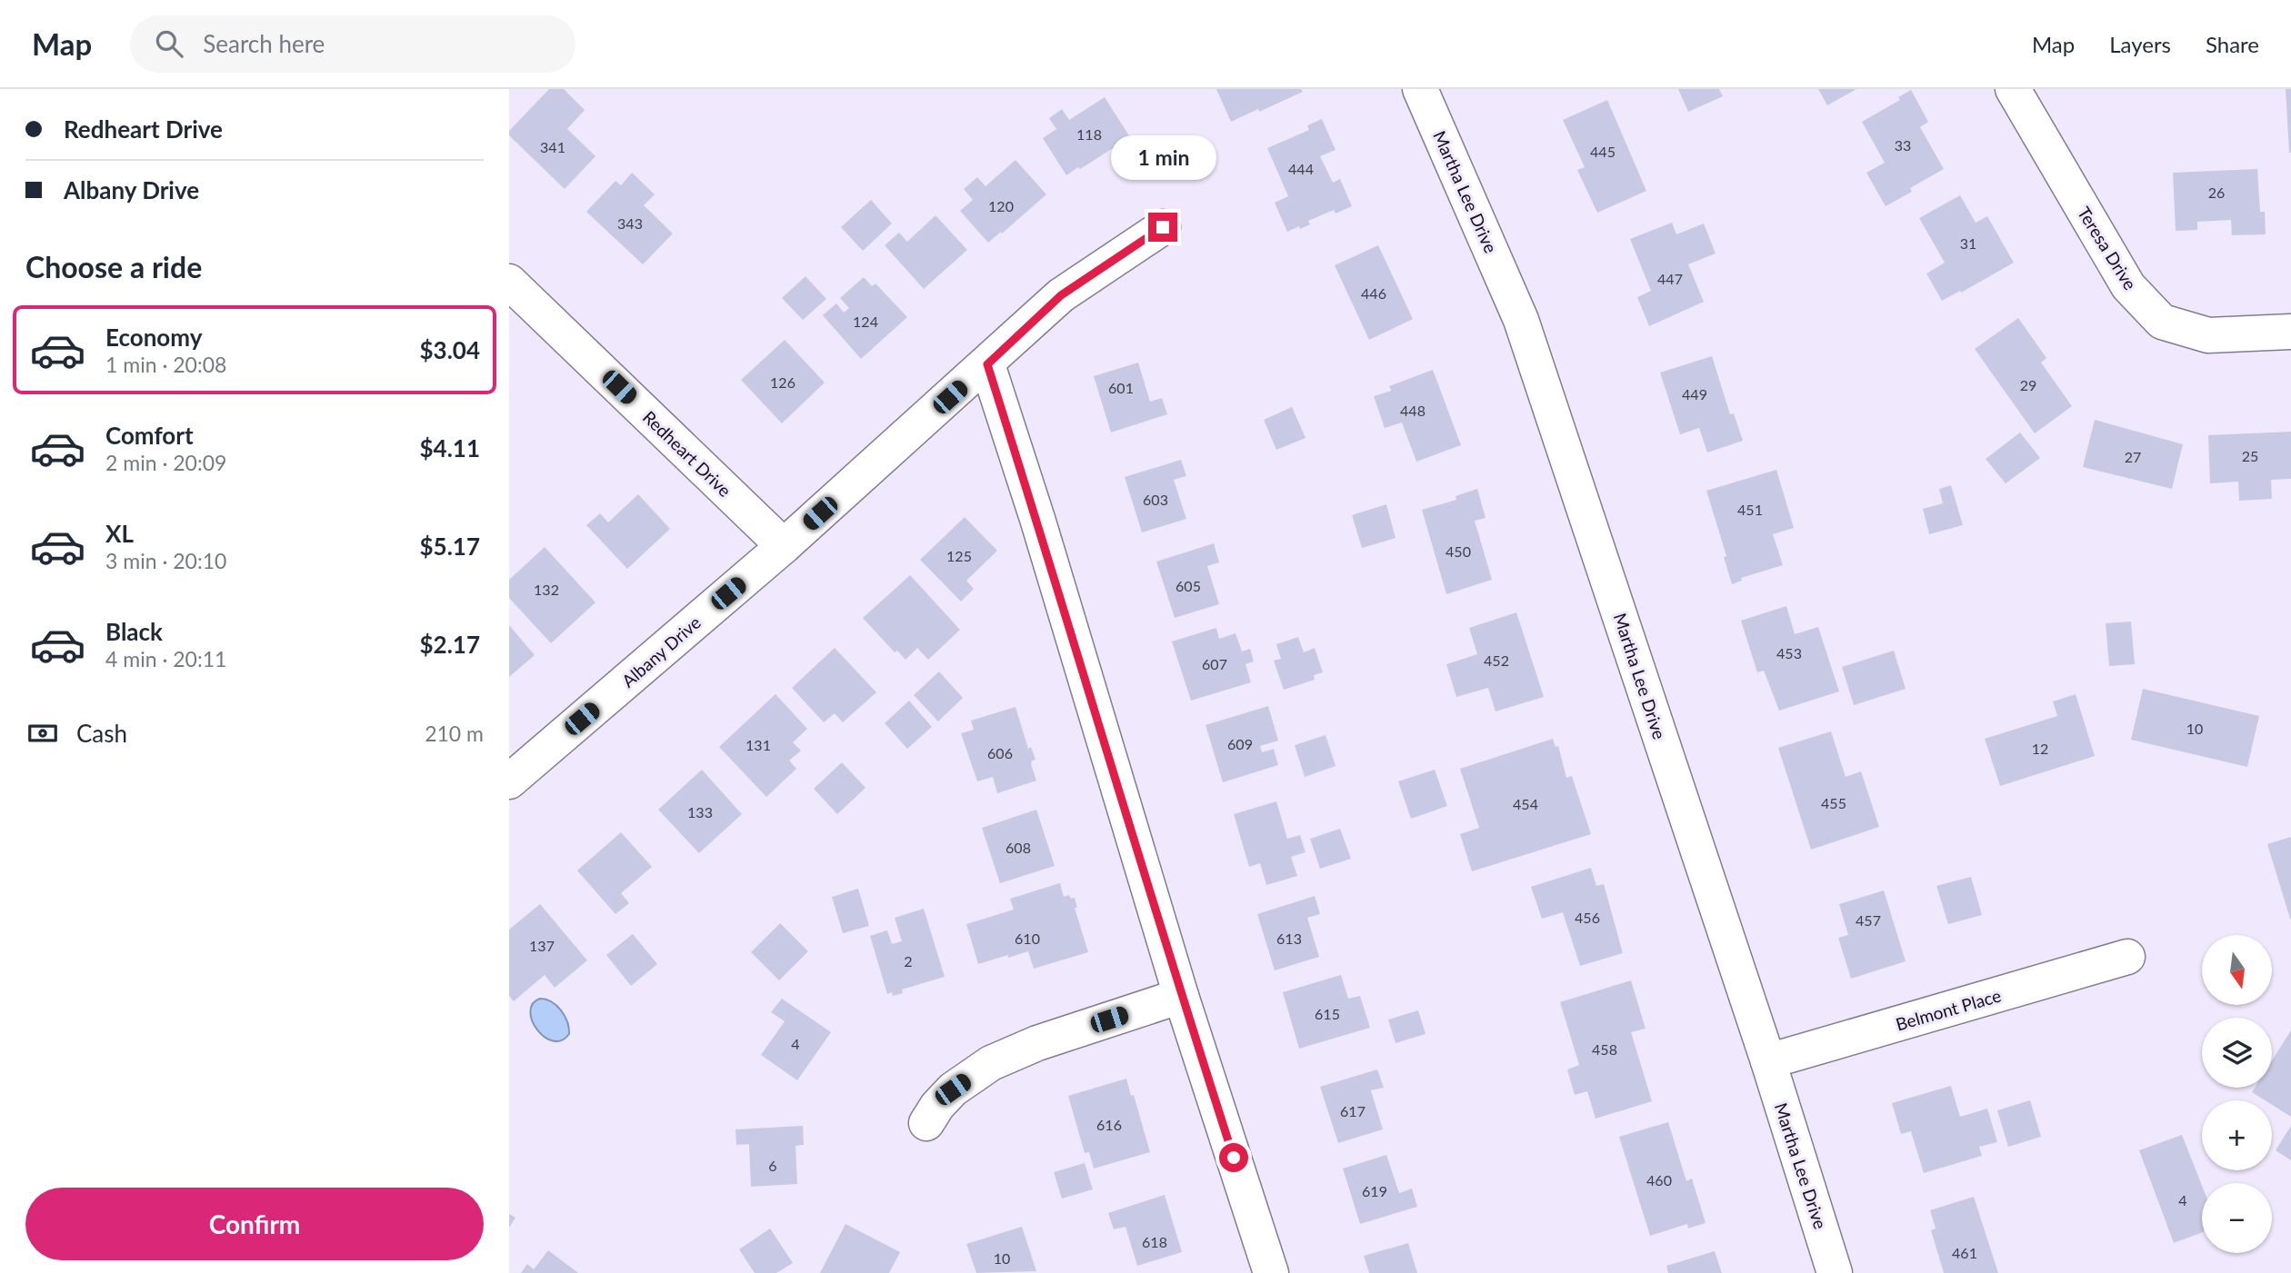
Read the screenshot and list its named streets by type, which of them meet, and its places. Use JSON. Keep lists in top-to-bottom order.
{
  "streets": {
    "street": [
      "Martha Lee Drive",
      "Teresa Drive",
      "Redheart Drive",
      "Albany Drive",
      "Belmont Place"
    ]
  },
  "crossings": [
    ["Martha Lee Drive", "Belmont Place"],
    ["Redheart Drive", "Albany Drive"]
  ],
  "house_numbers": [
    "118",
    "33",
    "341",
    "445",
    "444",
    "26",
    "120",
    "343",
    "31",
    "447",
    "446",
    "124",
    "126",
    "29",
    "601",
    "449",
    "448",
    "25",
    "27",
    "603",
    "451",
    "450",
    "125",
    "605",
    "132",
    "453",
    "452",
    "607",
    "10",
    "609",
    "131",
    "12",
    "606",
    "455",
    "454",
    "133",
    "608",
    "456",
    "457",
    "610",
    "613",
    "137",
    "2",
    "615",
    "4",
    "458",
    "617",
    "616",
    "6",
    "460",
    "619",
    "4",
    "618",
    "461",
    "10"
  ],
  "north": "bottom",
  "page": {
    "header": "Map",
    "search": "Search here",
    "nav": ["Map", "Layers", "Share"],
    "banner": ["Redheart Drive", "Albany Drive"],
    "bubble": "1 min",
    "heading": "Choose a ride",
    "list": [
      {
        "name": "Economy",
        "note": "1 min · 20:08",
        "value": "$3.04"
      },
      {
        "name": "Comfort",
        "note": "2 min · 20:09",
        "value": "$4.11"
      },
      {
        "name": "XL",
        "note": "3 min · 20:10",
        "value": "$5.17"
      },
      {
        "name": "Black",
        "note": "4 min · 20:11",
        "value": "$2.17"
      }
    ],
    "pay": ["Cash", "210 m"],
    "map_buttons": ["+", "−"],
    "buttons": "Confirm"
  }
}
